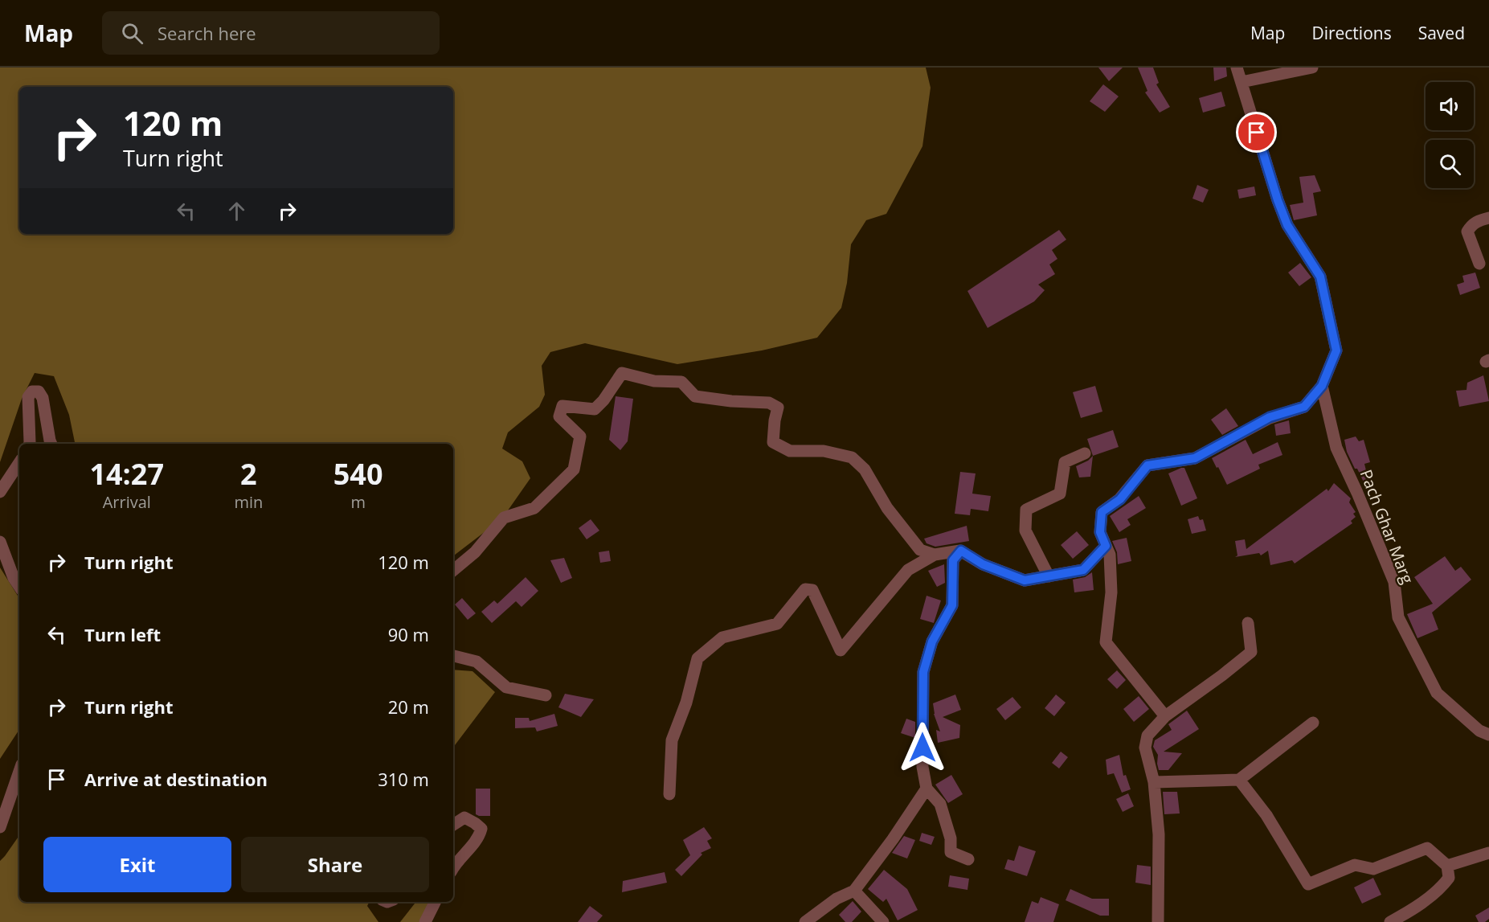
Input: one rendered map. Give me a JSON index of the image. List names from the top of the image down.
{
  "streets": {
    "street": ["Pach Ghar Marg"]
  },
  "page": {
    "header": "Map",
    "search": "Search here",
    "nav": ["Map", "Directions", "Saved"],
    "turn": ["120 m", "Turn right"],
    "eta": [
      "14:27",
      "Arrival",
      "2",
      "min",
      "540",
      "m"
    ],
    "list": [
      {
        "name": "Turn right",
        "value": "120 m"
      },
      {
        "name": "Turn left",
        "value": "90 m"
      },
      {
        "name": "Turn right",
        "value": "20 m"
      },
      {
        "name": "Arrive at destination",
        "value": "310 m"
      }
    ],
    "buttons": ["Exit", "Share"]
  }
}
